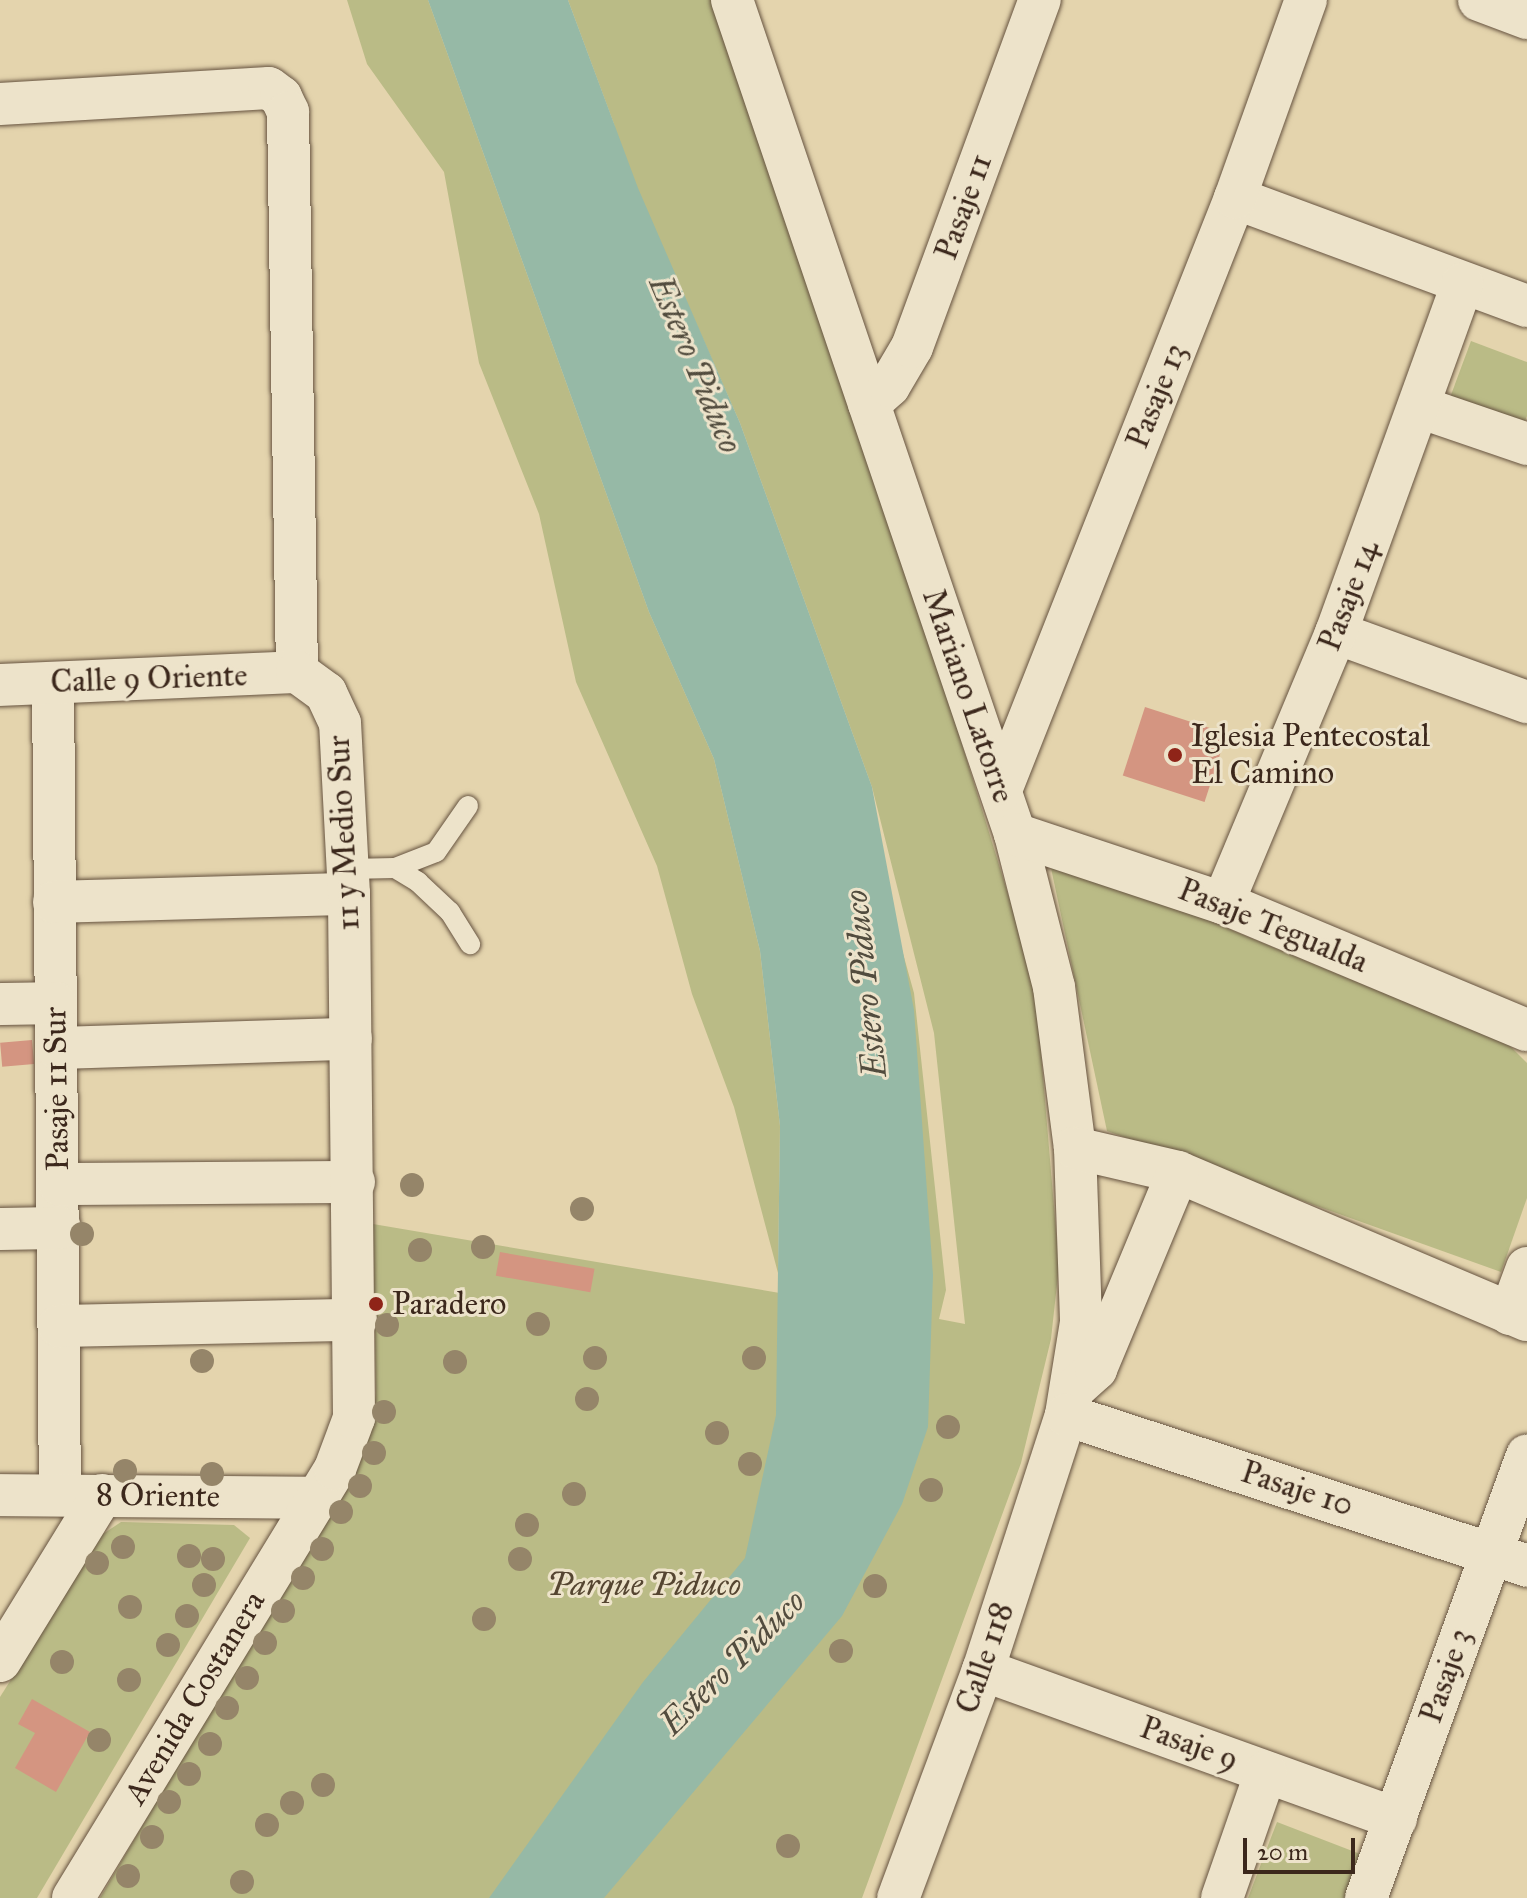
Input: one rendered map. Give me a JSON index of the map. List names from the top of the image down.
{
  "streets": {
    "street": [
      "Pasaje 11",
      "Pasaje 13",
      "Pasaje 14",
      "Calle 9 Oriente",
      "Mariano Latorre",
      "11 y Medio Sur",
      "Pasaje Tegualda",
      "Pasaje 11 Sur",
      "Pasaje 10",
      "8 Oriente",
      "Calle 118",
      "Pasaje 3",
      "Avenida Costanera",
      "Pasaje 9"
    ]
  },
  "crossings": [
    ["Pasaje 11", "Mariano Latorre"],
    ["Pasaje 13", "Mariano Latorre"],
    ["Pasaje 14", "Pasaje Tegualda"],
    ["Calle 9 Oriente", "11 y Medio Sur"],
    ["Calle 9 Oriente", "Pasaje 11 Sur"],
    ["Mariano Latorre", "Pasaje Tegualda"],
    ["Mariano Latorre", "Pasaje 10"],
    ["Mariano Latorre", "Calle 118"],
    ["11 y Medio Sur", "8 Oriente"],
    ["11 y Medio Sur", "Avenida Costanera"],
    ["Pasaje 11 Sur", "8 Oriente"],
    ["Pasaje 10", "Calle 118"],
    ["Pasaje 10", "Pasaje 3"],
    ["8 Oriente", "Avenida Costanera"],
    ["Calle 118", "Pasaje 9"],
    ["Pasaje 3", "Pasaje 9"]
  ],
  "water": ["Estero Piduco"],
  "parks": ["Parque Piduco"],
  "places": ["Iglesia Pentecostal El Camino", "Paradero"],
  "scale_bar": "20 m"
}
